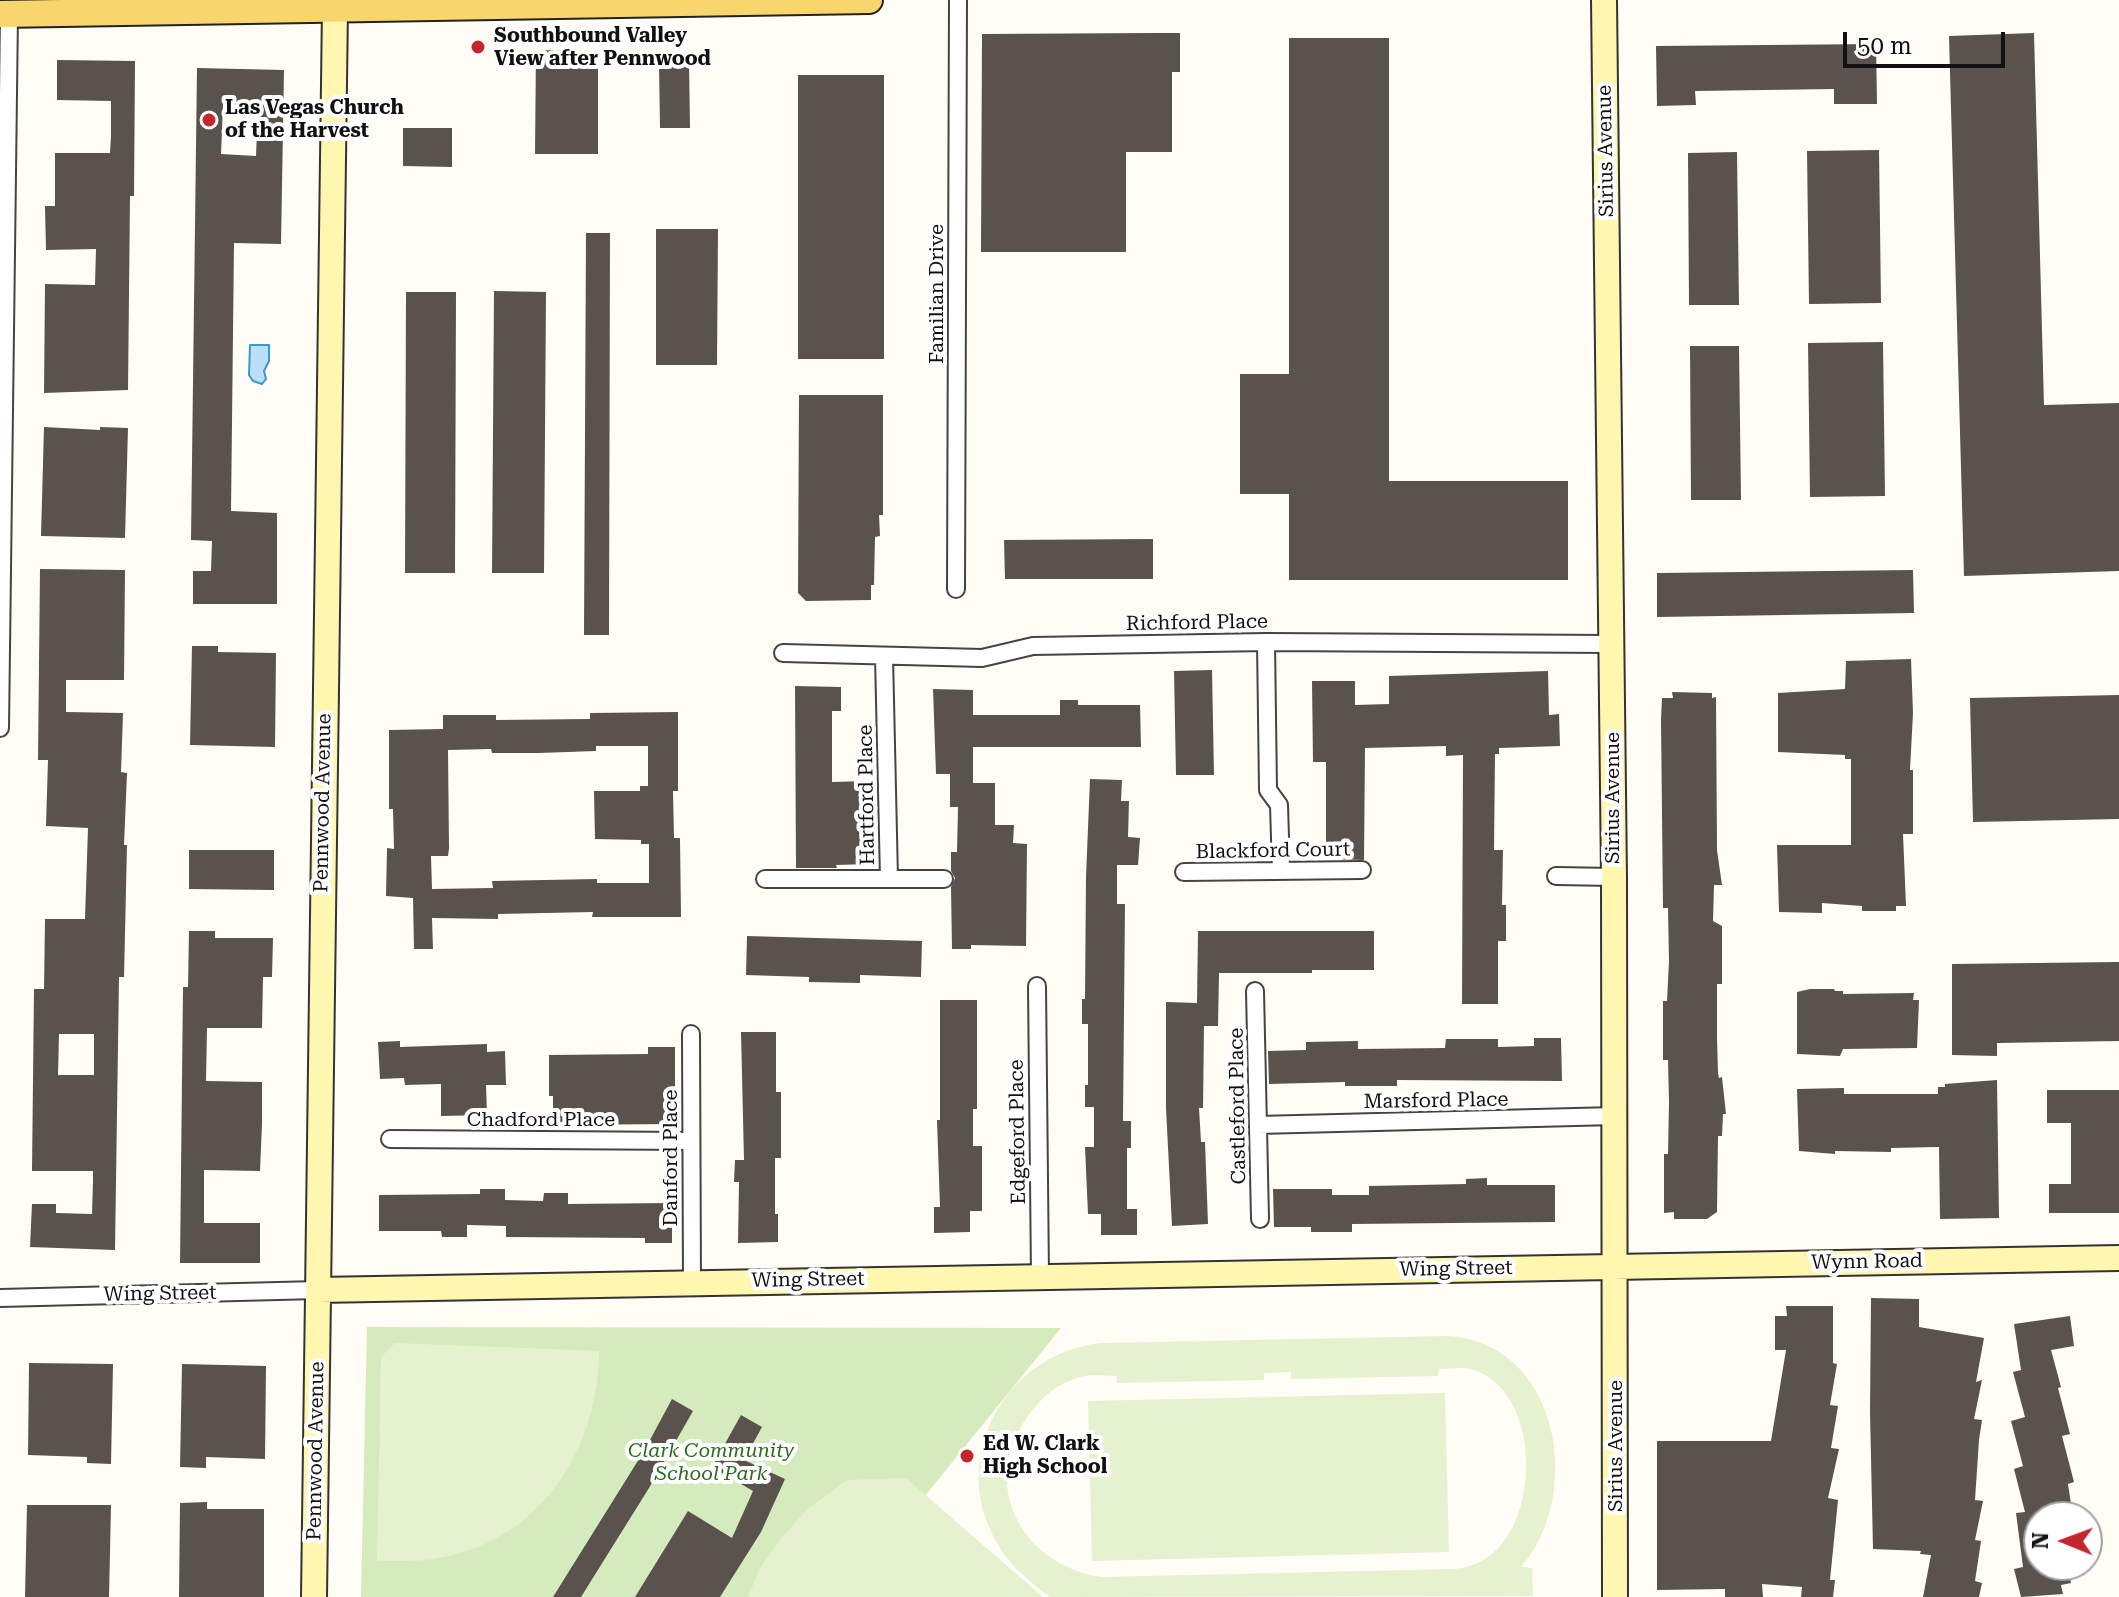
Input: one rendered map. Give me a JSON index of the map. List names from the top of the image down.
{
  "streets": {
    "street": [
      "Sirius Avenue",
      "Familian Drive",
      "Richford Place",
      "Hartford Place",
      "Pennwood Avenue",
      "Blackford Court",
      "Marsford Place",
      "Castleford Place",
      "Chadford Place",
      "Edgeford Place",
      "Danford Place",
      "Wynn Road",
      "Wing Street"
    ]
  },
  "crossings": [
    ["Sirius Avenue", "Richford Place"],
    ["Sirius Avenue", "Marsford Place"],
    ["Sirius Avenue", "Wynn Road"],
    ["Sirius Avenue", "Wing Street"],
    ["Richford Place", "Hartford Place"],
    ["Pennwood Avenue", "Wing Street"],
    ["Marsford Place", "Castleford Place"],
    ["Chadford Place", "Danford Place"],
    ["Edgeford Place", "Wing Street"],
    ["Danford Place", "Wing Street"],
    ["Wynn Road", "Wing Street"]
  ],
  "parks": ["Clark Community School Park"],
  "places": ["Southbound Valley View after Pennwood", "Las Vegas Church of the Harvest", "Ed W. Clark High School"],
  "scale_bar": "50 m",
  "north": "left"
}
